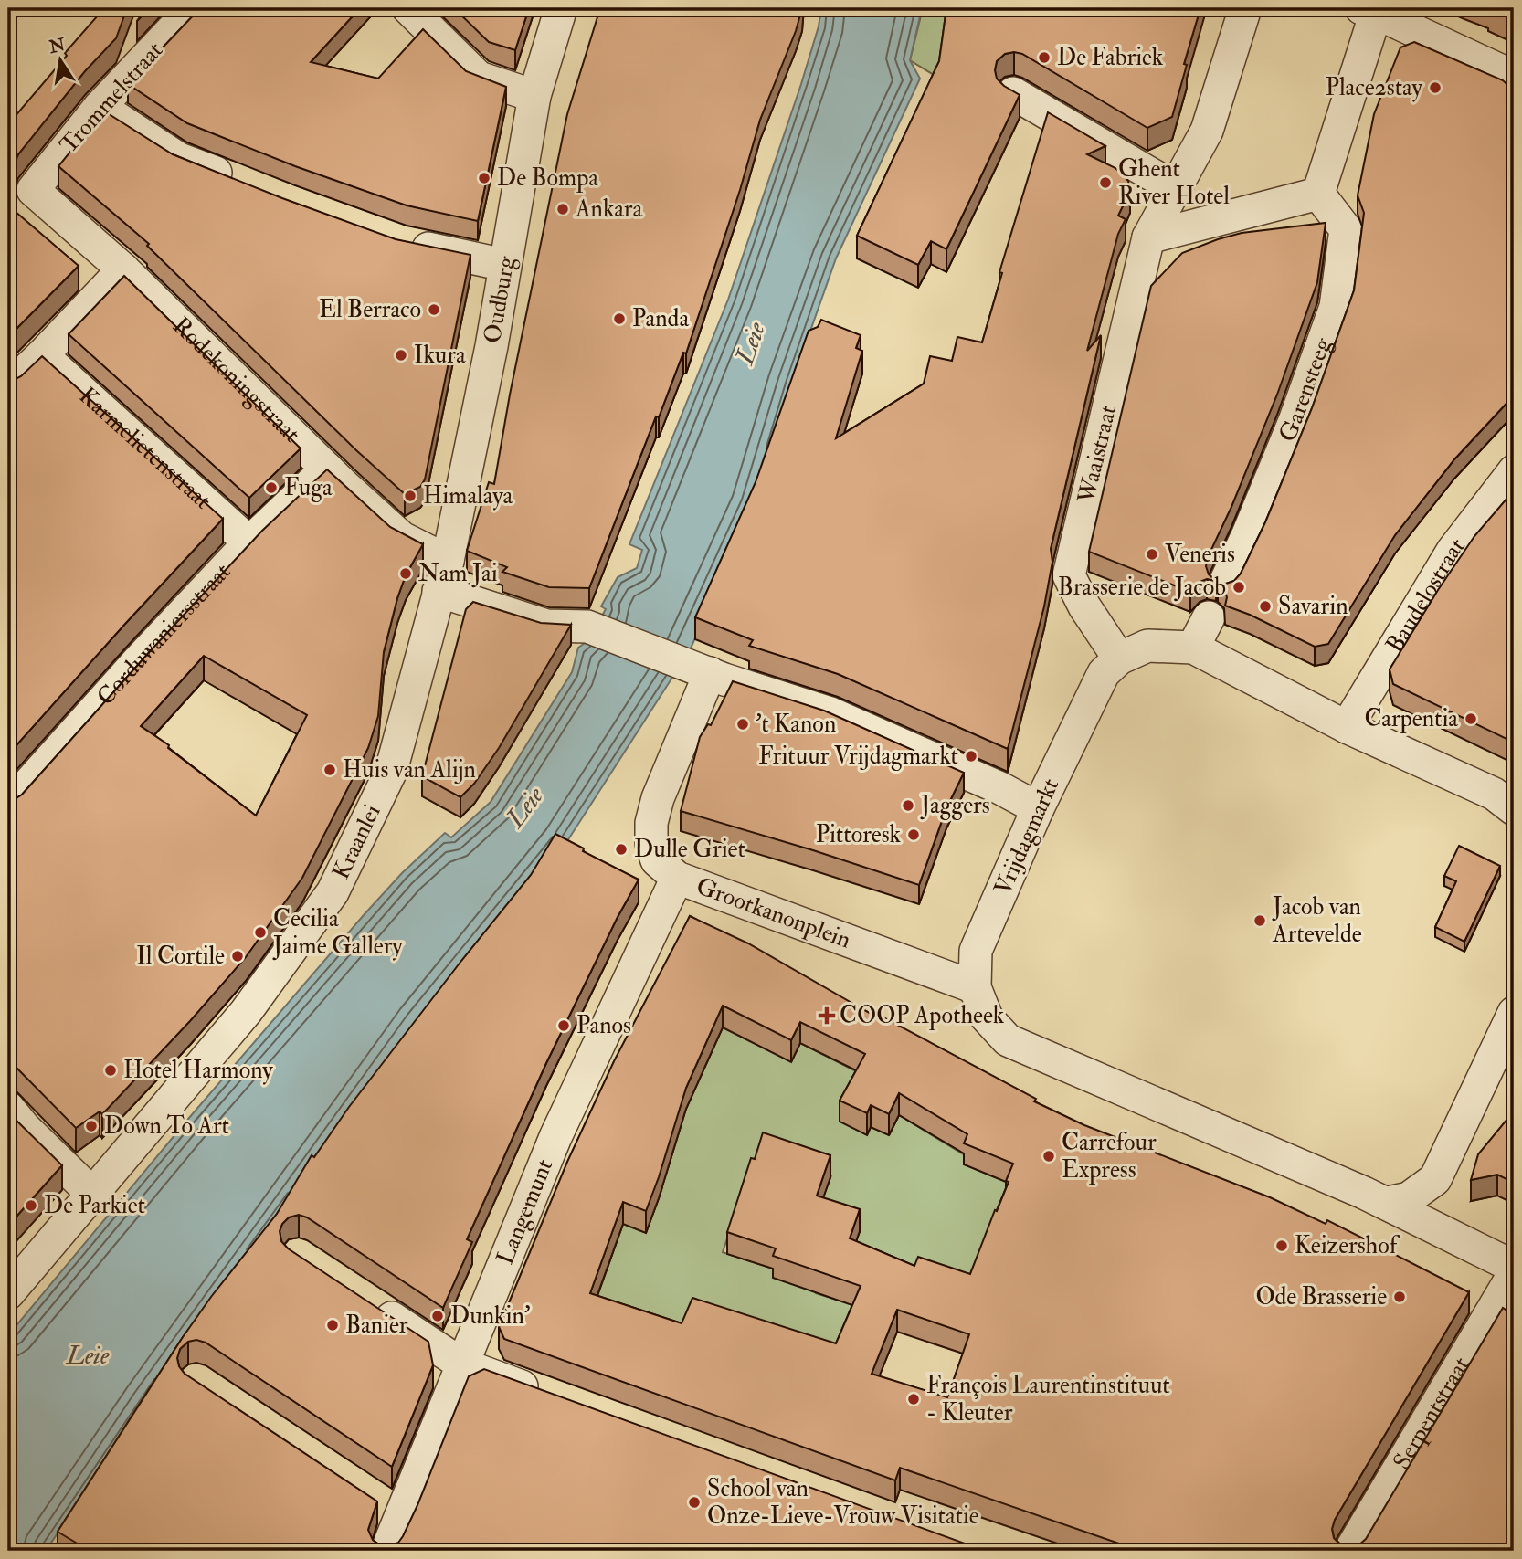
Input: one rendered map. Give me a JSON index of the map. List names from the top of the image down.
{
  "streets": {
    "street": [
      "Trommelstraat",
      "Oudburg",
      "Rodekoningstraat",
      "Garensteeg",
      "Karmelietenstraat",
      "Waaistraat",
      "Baudelostraat",
      "Corduwaniersstraat",
      "Vrijdagmarkt",
      "Kraanlei",
      "Grootkanonplein",
      "Langemunt",
      "Serpentstraat"
    ]
  },
  "crossings": [
    ["Trommelstraat", "Rodekoningstraat"],
    ["Oudburg", "Rodekoningstraat"],
    ["Oudburg", "Kraanlei"],
    ["Rodekoningstraat", "Corduwaniersstraat"],
    ["Karmelietenstraat", "Corduwaniersstraat"],
    ["Waaistraat", "Vrijdagmarkt"],
    ["Baudelostraat", "Vrijdagmarkt"],
    ["Vrijdagmarkt", "Grootkanonplein"],
    ["Grootkanonplein", "Langemunt"]
  ],
  "water": ["Leie"],
  "places": {
    "other": [
      "De Fabriek",
      "Place2stay",
      "De Bompa",
      "Ghent River Hotel",
      "Ankara",
      "El Berraco",
      "Panda",
      "Ikura",
      "Fuga",
      "Himalaya",
      "Veneris",
      "Nam Jai",
      "Brasserie de Jacob",
      "Savarin",
      "Carpentia",
      "'t Kanon",
      "Frituur Vrijdagmarkt",
      "Huis van Alijn",
      "Jaggers",
      "Pittoresk",
      "Dulle Griet",
      "Jacob van Artevelde",
      "Cecilia Jaime Gallery",
      "Il Cortile",
      "Panos",
      "Hotel Harmony",
      "Down To Art",
      "Carrefour Express",
      "De Parkiet",
      "Keizershof",
      "Ode Brasserie",
      "Dunkin'",
      "Banier",
      "François Laurentinstituut - Kleuter",
      "School van Onze-Lieve-Vrouw Visitatie"
    ],
    "health": ["COOP Apotheek"]
  },
  "north": "top"
}
